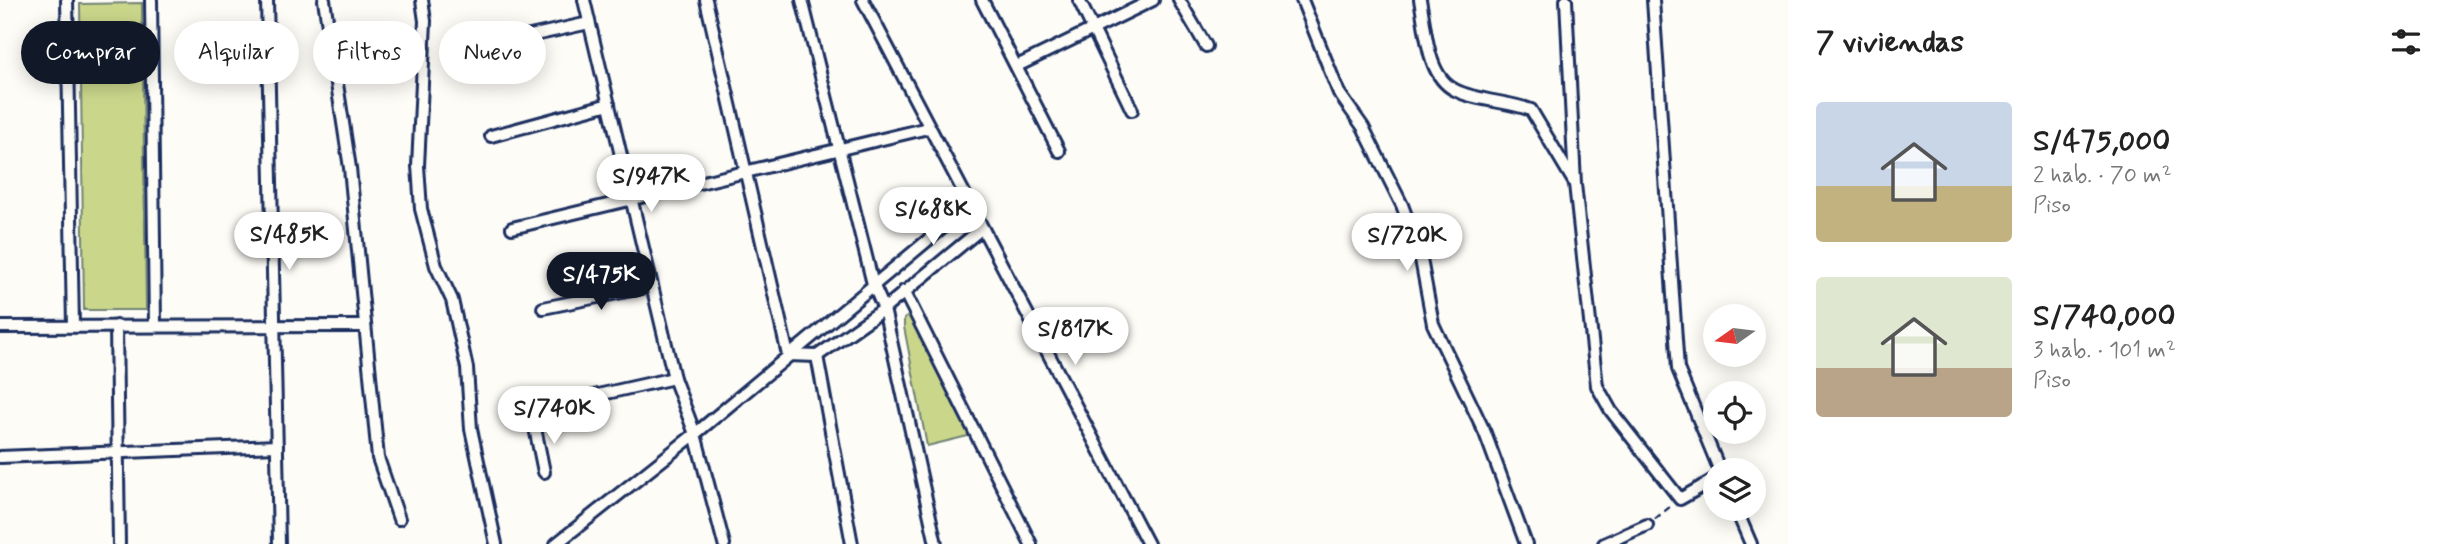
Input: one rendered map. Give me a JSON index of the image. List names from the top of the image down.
{
  "north": "left",
  "page": {
    "heading": "7 viviendas",
    "chip": [
      "Comprar",
      "Alquilar",
      "Filtros",
      "Nuevo"
    ],
    "list": [
      {
        "name": "S/475,000",
        "note": "2 hab. · 70 m² · Piso"
      },
      {
        "name": "S/740,000",
        "note": "3 hab. · 101 m² · Piso"
      }
    ],
    "price": [
      "S/947K",
      "S/688K",
      "S/485K",
      "S/720K",
      "S/475K",
      "S/817K",
      "S/740K"
    ]
  }
}
